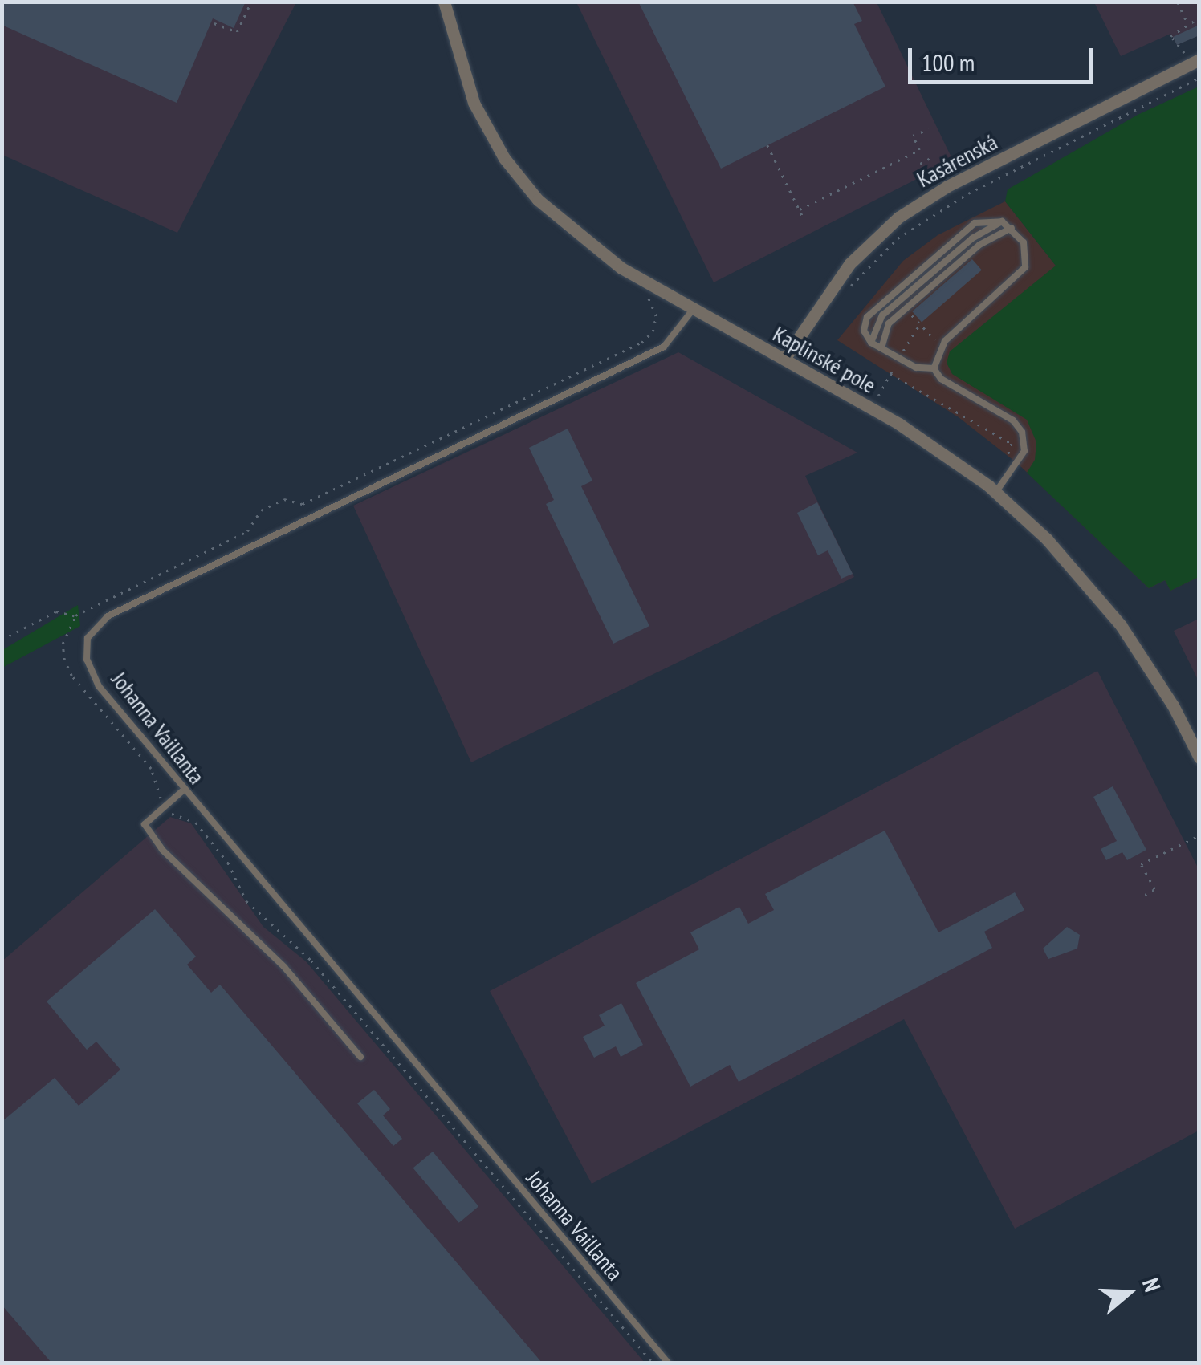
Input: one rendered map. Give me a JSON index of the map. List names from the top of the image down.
{
  "streets": {
    "street": ["Kasárenská", "Kaplinské pole"],
    "lane": ["Johanna Vaillanta"]
  },
  "crossings": [
    ["Kasárenská", "Kaplinské pole"],
    ["Kaplinské pole", "Johanna Vaillanta"]
  ],
  "scale_bar": "100 m",
  "north": "right"
}
